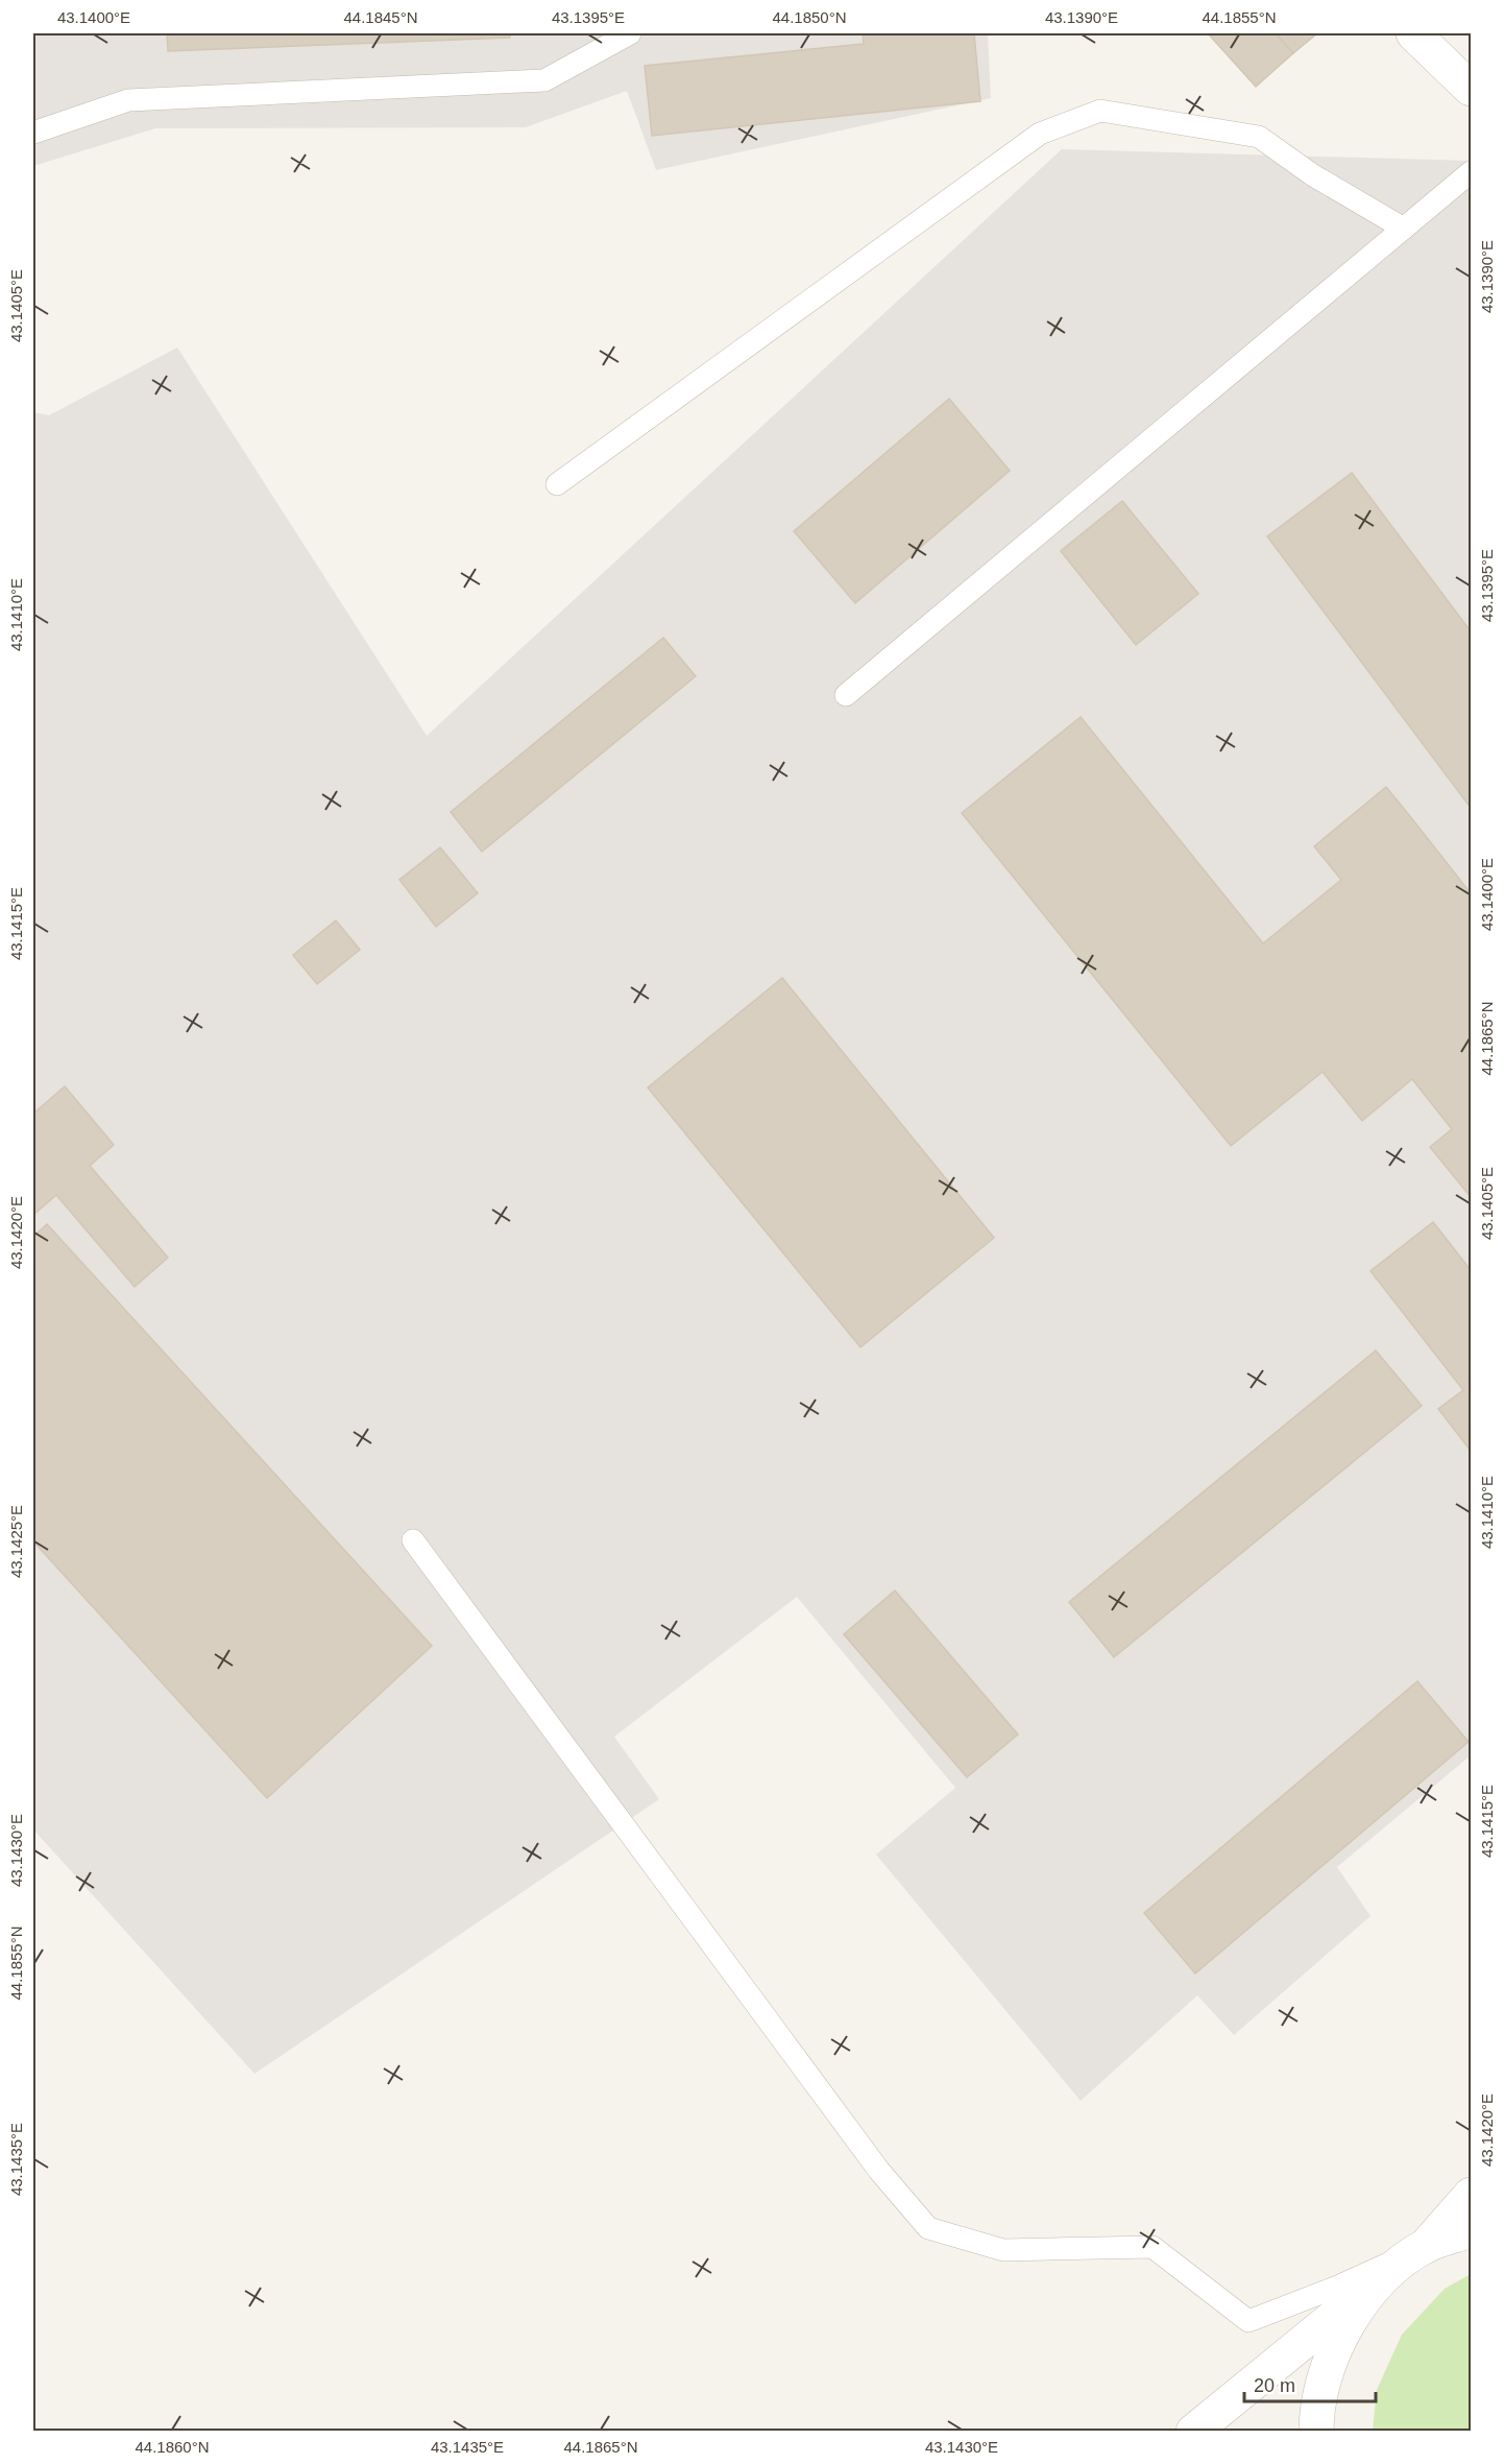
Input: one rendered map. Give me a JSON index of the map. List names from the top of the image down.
{
  "scale_bar": "20 m",
  "coordinates": [
    "43.1400°E",
    "44.1845°N",
    "43.1395°E",
    "44.1850°N",
    "43.1390°E",
    "44.1855°N",
    "43.1405°E",
    "43.1410°E",
    "43.1415°E",
    "44.1865°N",
    "43.1420°E",
    "43.1425°E",
    "43.1430°E",
    "43.1435°E",
    "44.1860°N"
  ]
}
